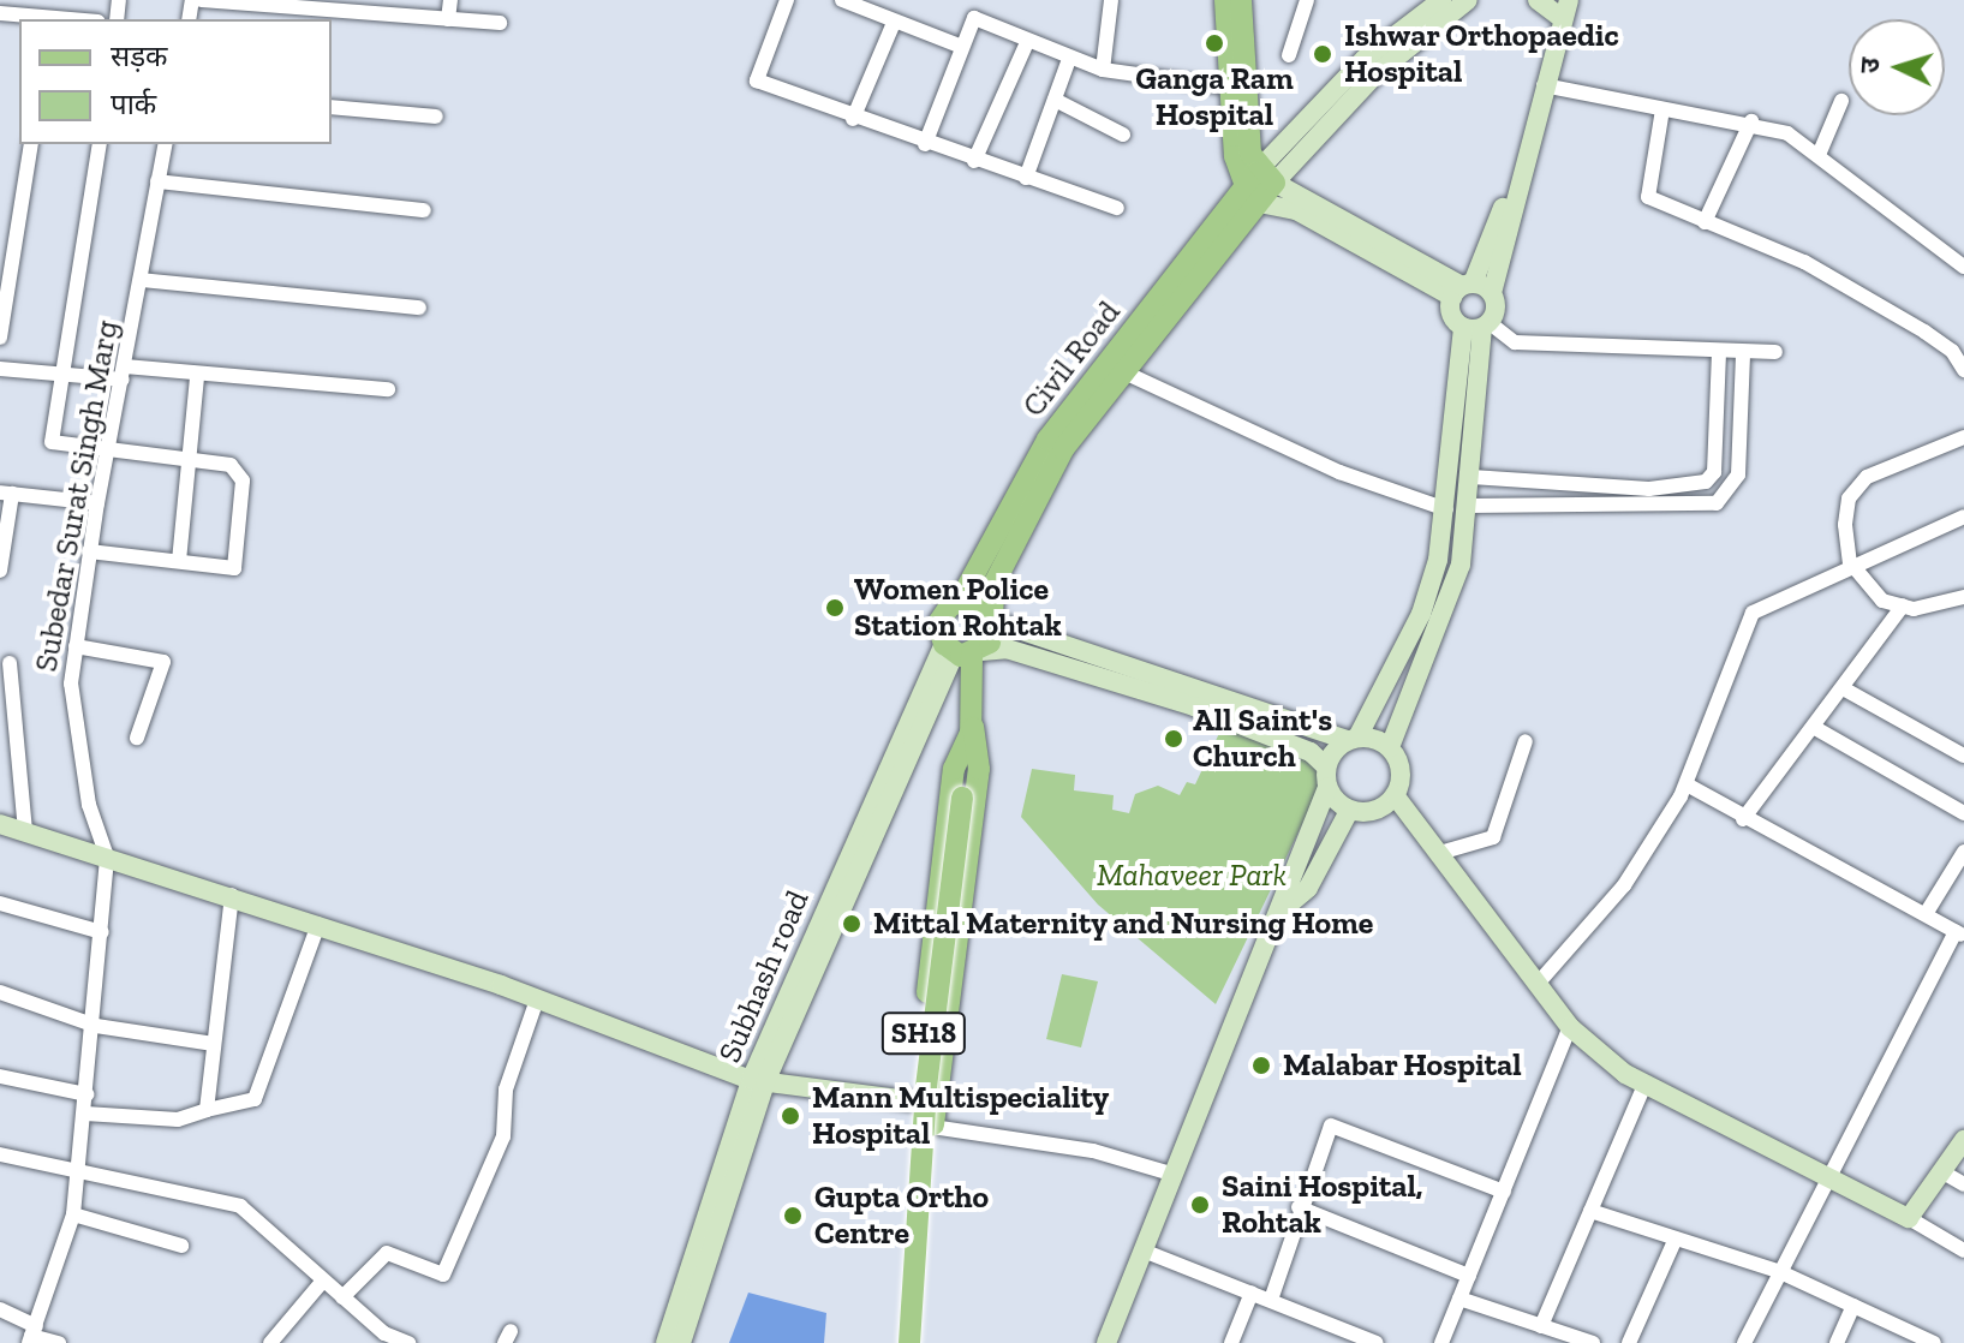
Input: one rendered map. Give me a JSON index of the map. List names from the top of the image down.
{
  "streets": {
    "main road": ["Civil Road", "SH18"],
    "street": ["Subedar Surat Singh Marg", "Subhash road"]
  },
  "crossings": [
    ["Civil Road", "SH18"],
    ["Subhash road", "SH18"]
  ],
  "parks": ["Mahaveer Park"],
  "places": [
    "Ganga Ram Hospital",
    "Ishwar Orthopaedic Hospital",
    "Women Police Station Rohtak",
    "All Saint's Church",
    "Mittal Maternity and Nursing Home",
    "Malabar Hospital",
    "Mann Multispeciality Hospital",
    "Saini Hospital, Rohtak",
    "Gupta Ortho Centre"
  ],
  "legend": ["सड़क", "पार्क"],
  "north": "left"
}
